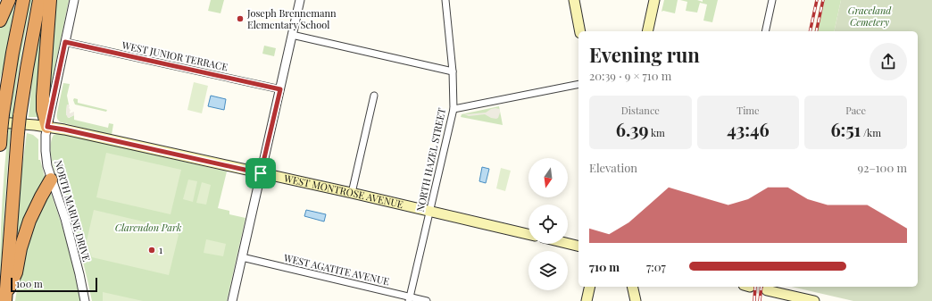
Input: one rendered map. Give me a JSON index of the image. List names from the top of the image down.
{
  "streets": {
    "main road": ["WEST MONTROSE AVENUE"],
    "street": [
      "WEST JUNIOR TERRACE",
      "NORTH HAZEL STREET",
      "NORTH MARINE DRIVE",
      "WEST AGATITE AVENUE"
    ]
  },
  "crossings": [
    ["WEST JUNIOR TERRACE", "NORTH MARINE DRIVE"],
    ["NORTH HAZEL STREET", "WEST MONTROSE AVENUE"],
    ["NORTH HAZEL STREET", "WEST AGATITE AVENUE"],
    ["WEST MONTROSE AVENUE", "NORTH MARINE DRIVE"]
  ],
  "parks": ["Graceland Cemetery", "Clarendon Park"],
  "places": ["Joseph Brennemann Elementary School", "1"],
  "scale_bar": "100 m",
  "north": "bottom",
  "page": {
    "heading": ["Evening run", "20:39 · 9 × 710 m"],
    "stats": [
      ["Distance", "6.39 km"],
      ["Time", "43:46"],
      ["Pace", "6:51 /km"]
    ],
    "chart": ["Elevation", "92–100 m"],
    "list": [
      {
        "name": "710 m",
        "note": "7:07"
      }
    ],
    "scale": "100 m"
  }
}
